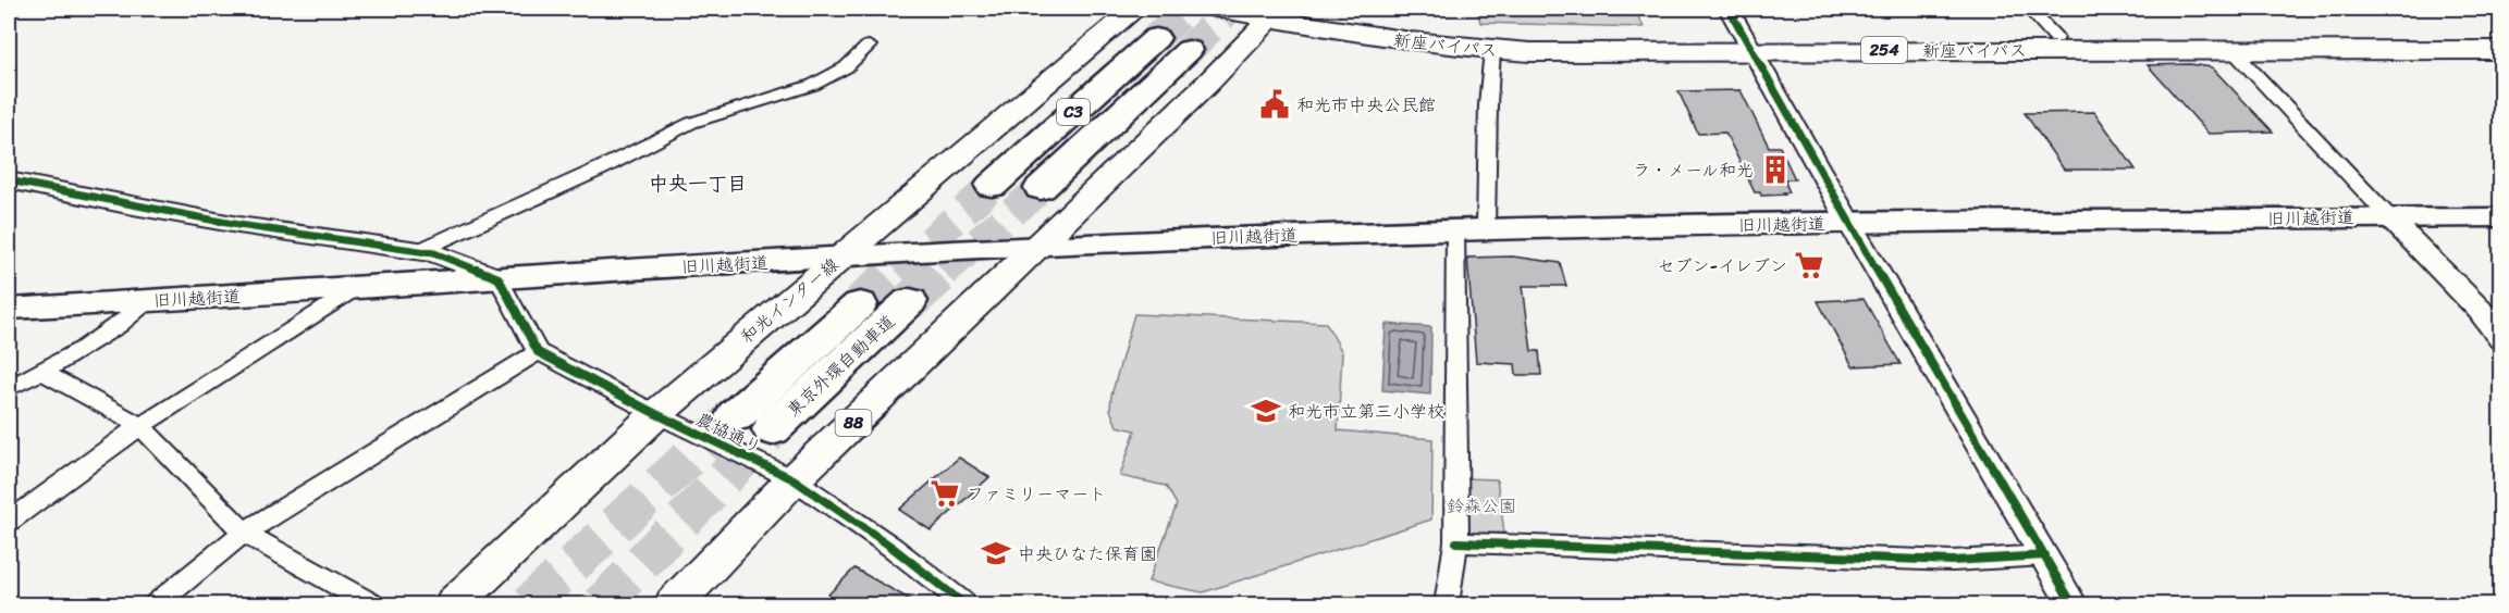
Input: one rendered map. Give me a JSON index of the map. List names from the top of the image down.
{
  "streets": {
    "highway": [
      "新座バイパス",
      "254",
      "C3",
      "東京外環自動車道"
    ],
    "main road": ["旧川越街道", "和光インター線", "88"],
    "street": ["農協通り"]
  },
  "crossings": [
    ["新座バイパス", "88"],
    ["旧川越街道", "和光インター線"],
    ["旧川越街道", "88"],
    ["和光インター線", "農協通り"],
    ["88", "農協通り"]
  ],
  "districts": ["中央一丁目"],
  "parks": ["鈴森公園"],
  "places": {
    "public building": ["和光市中央公民館"],
    "building": ["ラ・メール和光"],
    "supermarket": ["セブン-イレブン", "ファミリーマート"],
    "school or university": ["和光市立第三小学校", "中央ひなた保育園"]
  }
}
